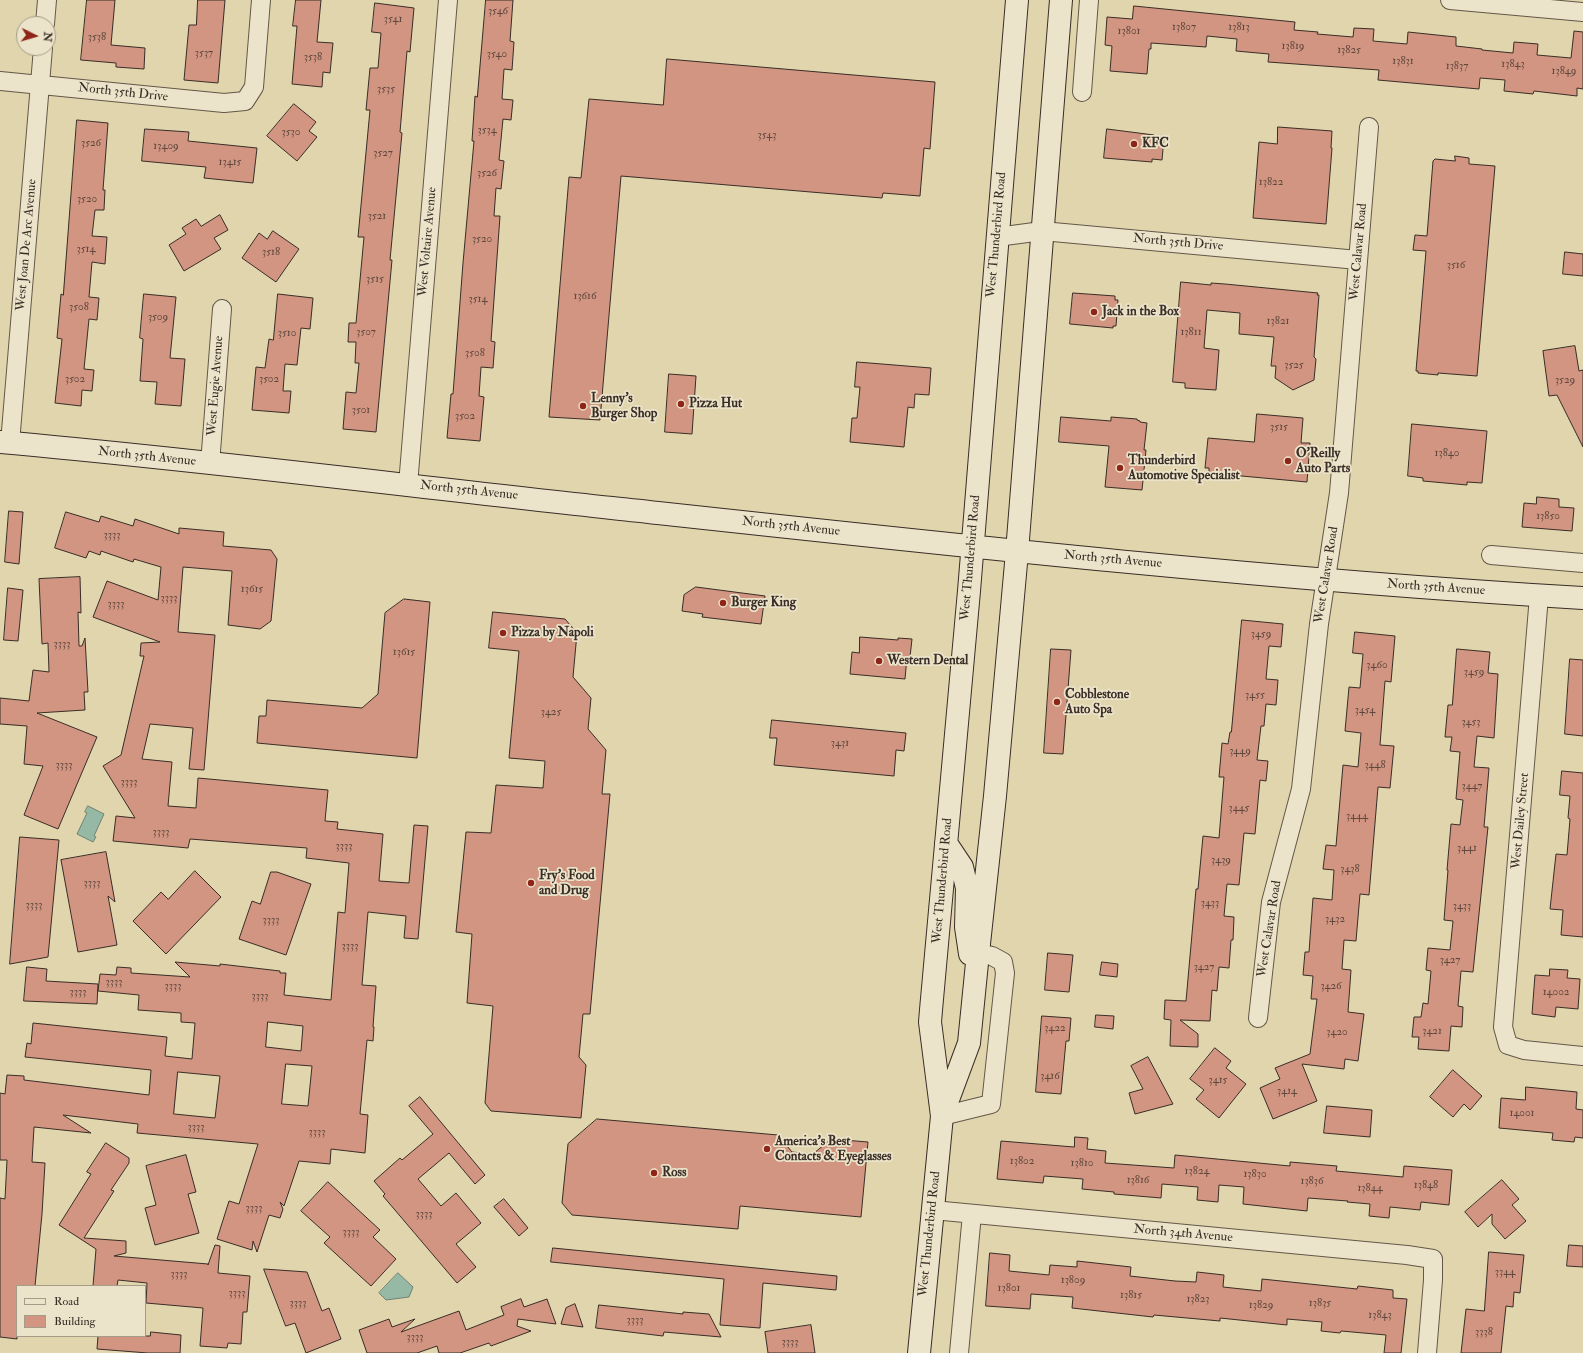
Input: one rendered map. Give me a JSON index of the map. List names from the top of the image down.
{
  "streets": {
    "main road": ["West Thunderbird Road", "North 35th Avenue"],
    "street": [
      "North 35th Drive",
      "West Voltaire Avenue",
      "West Joan De Arc Avenue",
      "West Calavar Road",
      "West Eugie Avenue",
      "West Dailey Street",
      "North 34th Avenue"
    ]
  },
  "crossings": [
    ["North 35th Drive", "West Thunderbird Road"],
    ["North 35th Drive", "West Joan De Arc Avenue"],
    ["North 35th Drive", "West Calavar Road"],
    ["West Thunderbird Road", "North 35th Avenue"],
    ["West Thunderbird Road", "North 34th Avenue"],
    ["West Voltaire Avenue", "North 35th Avenue"],
    ["West Joan De Arc Avenue", "North 35th Avenue"],
    ["West Calavar Road", "North 35th Avenue"],
    ["West Eugie Avenue", "North 35th Avenue"],
    ["North 35th Avenue", "West Dailey Street"]
  ],
  "places": [
    "KFC",
    "Jack in the Box",
    "Pizza Hut",
    "Lenny's Burger Shop",
    "O'Reilly Auto Parts",
    "Thunderbird Automotive Specialist",
    "Burger King",
    "Pizza by Napoli",
    "Western Dental",
    "Cobblestone Auto Spa",
    "Fry's Food and Drug",
    "America's Best Contacts & Eyeglasses",
    "Ross"
  ],
  "house_numbers": [
    "3546",
    "3541",
    "13807",
    "13813",
    "13801",
    "3538",
    "13819",
    "13825",
    "3537",
    "3540",
    "3538",
    "13831",
    "13843",
    "13837",
    "13849",
    "3535",
    "3534",
    "3530",
    "3543",
    "3526",
    "13409",
    "3527",
    "13415",
    "3526",
    "13822",
    "3520",
    "3521",
    "3520",
    "3514",
    "3518",
    "3516",
    "3515",
    "13616",
    "3514",
    "3508",
    "3509",
    "13821",
    "3507",
    "13811",
    "3510",
    "3508",
    "3525",
    "3502",
    "3502",
    "3529",
    "3501",
    "3502",
    "3515",
    "13840",
    "13850",
    "3333",
    "13615",
    "3333",
    "3333",
    "3459",
    "3333",
    "13615",
    "3460",
    "3459",
    "3455",
    "3454",
    "3425",
    "3453",
    "3431",
    "3449",
    "3333",
    "3448",
    "3333",
    "3447",
    "3445",
    "3444",
    "3333",
    "3333",
    "3441",
    "3439",
    "3438",
    "3333",
    "3433",
    "3333",
    "3433",
    "3432",
    "3333",
    "3333",
    "3427",
    "3427",
    "3333",
    "3333",
    "3426",
    "3333",
    "14002",
    "3333",
    "3422",
    "3421",
    "3420",
    "3416",
    "3415",
    "3414",
    "14001",
    "3333",
    "3333",
    "13802",
    "13810",
    "13824",
    "13830",
    "13816",
    "13836",
    "13848",
    "13844",
    "3333",
    "3333",
    "3333",
    "3344",
    "3333",
    "13809",
    "13801",
    "3333",
    "13815",
    "13823",
    "3333",
    "13835",
    "13829",
    "13843",
    "3333",
    "3338",
    "3333",
    "3333"
  ],
  "legend": ["Road", "Building"],
  "north": "right"
}
